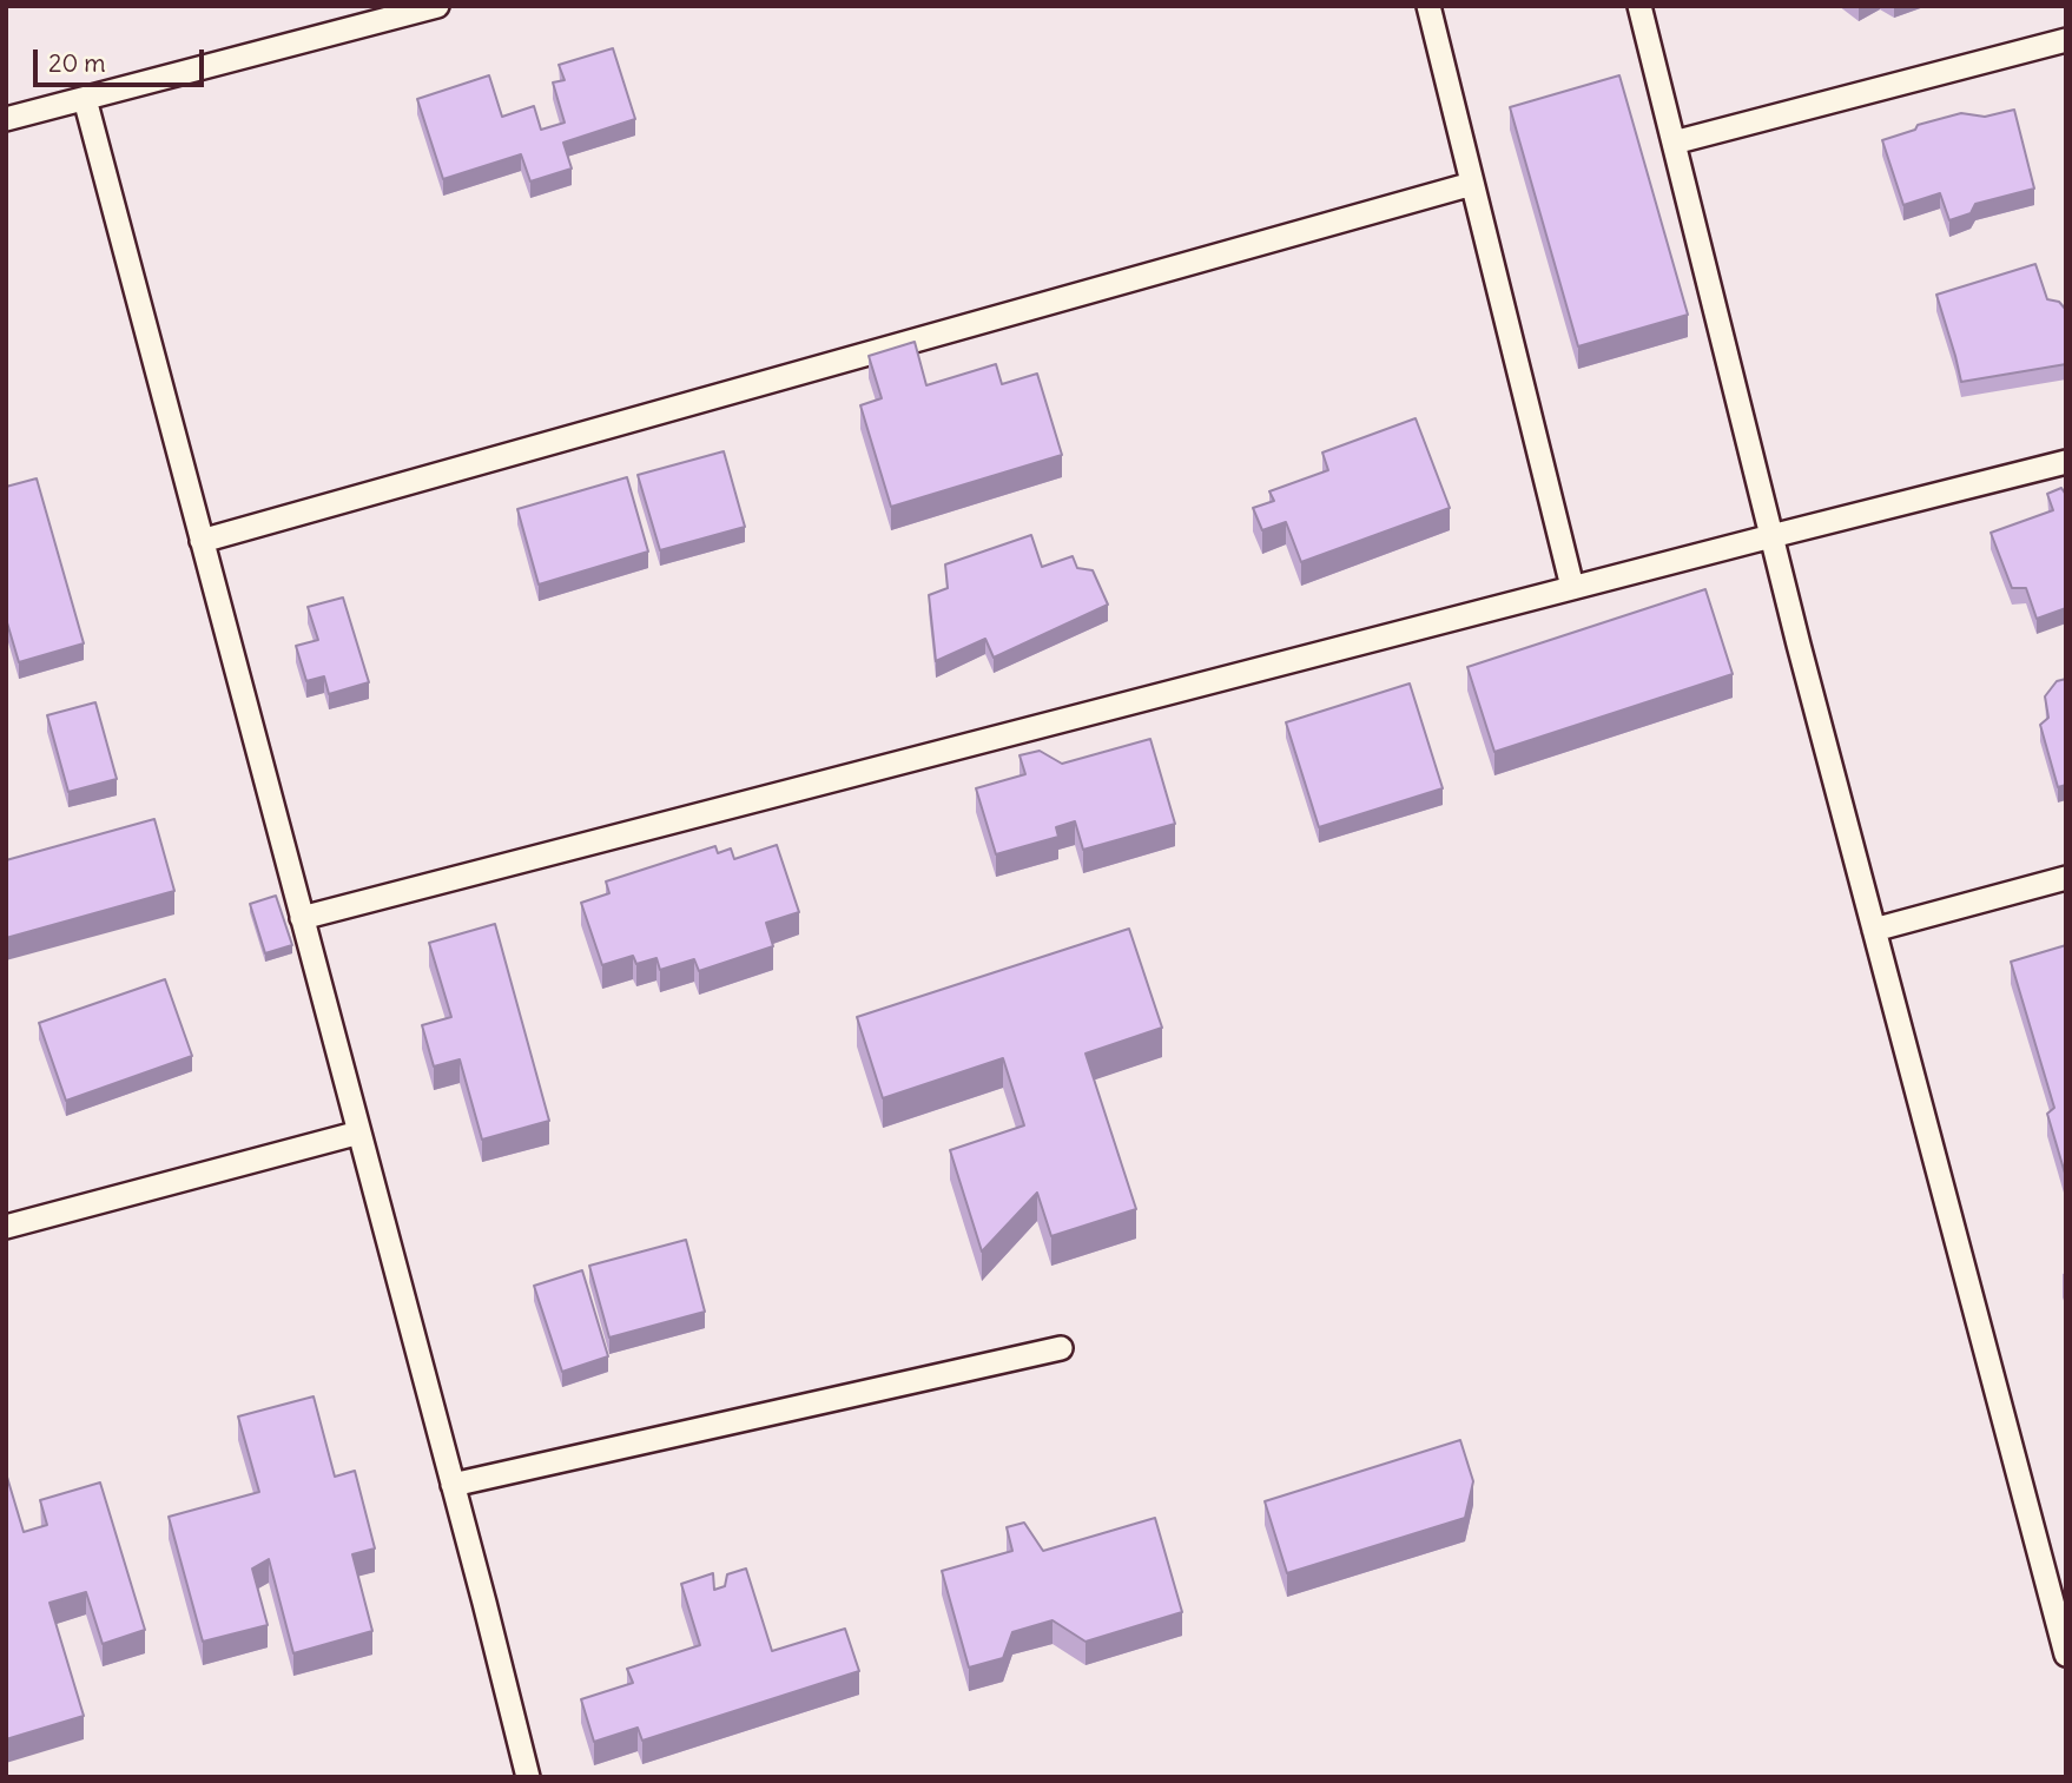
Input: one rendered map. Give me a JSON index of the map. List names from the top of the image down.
{
  "scale_bar": "20 m"
}
